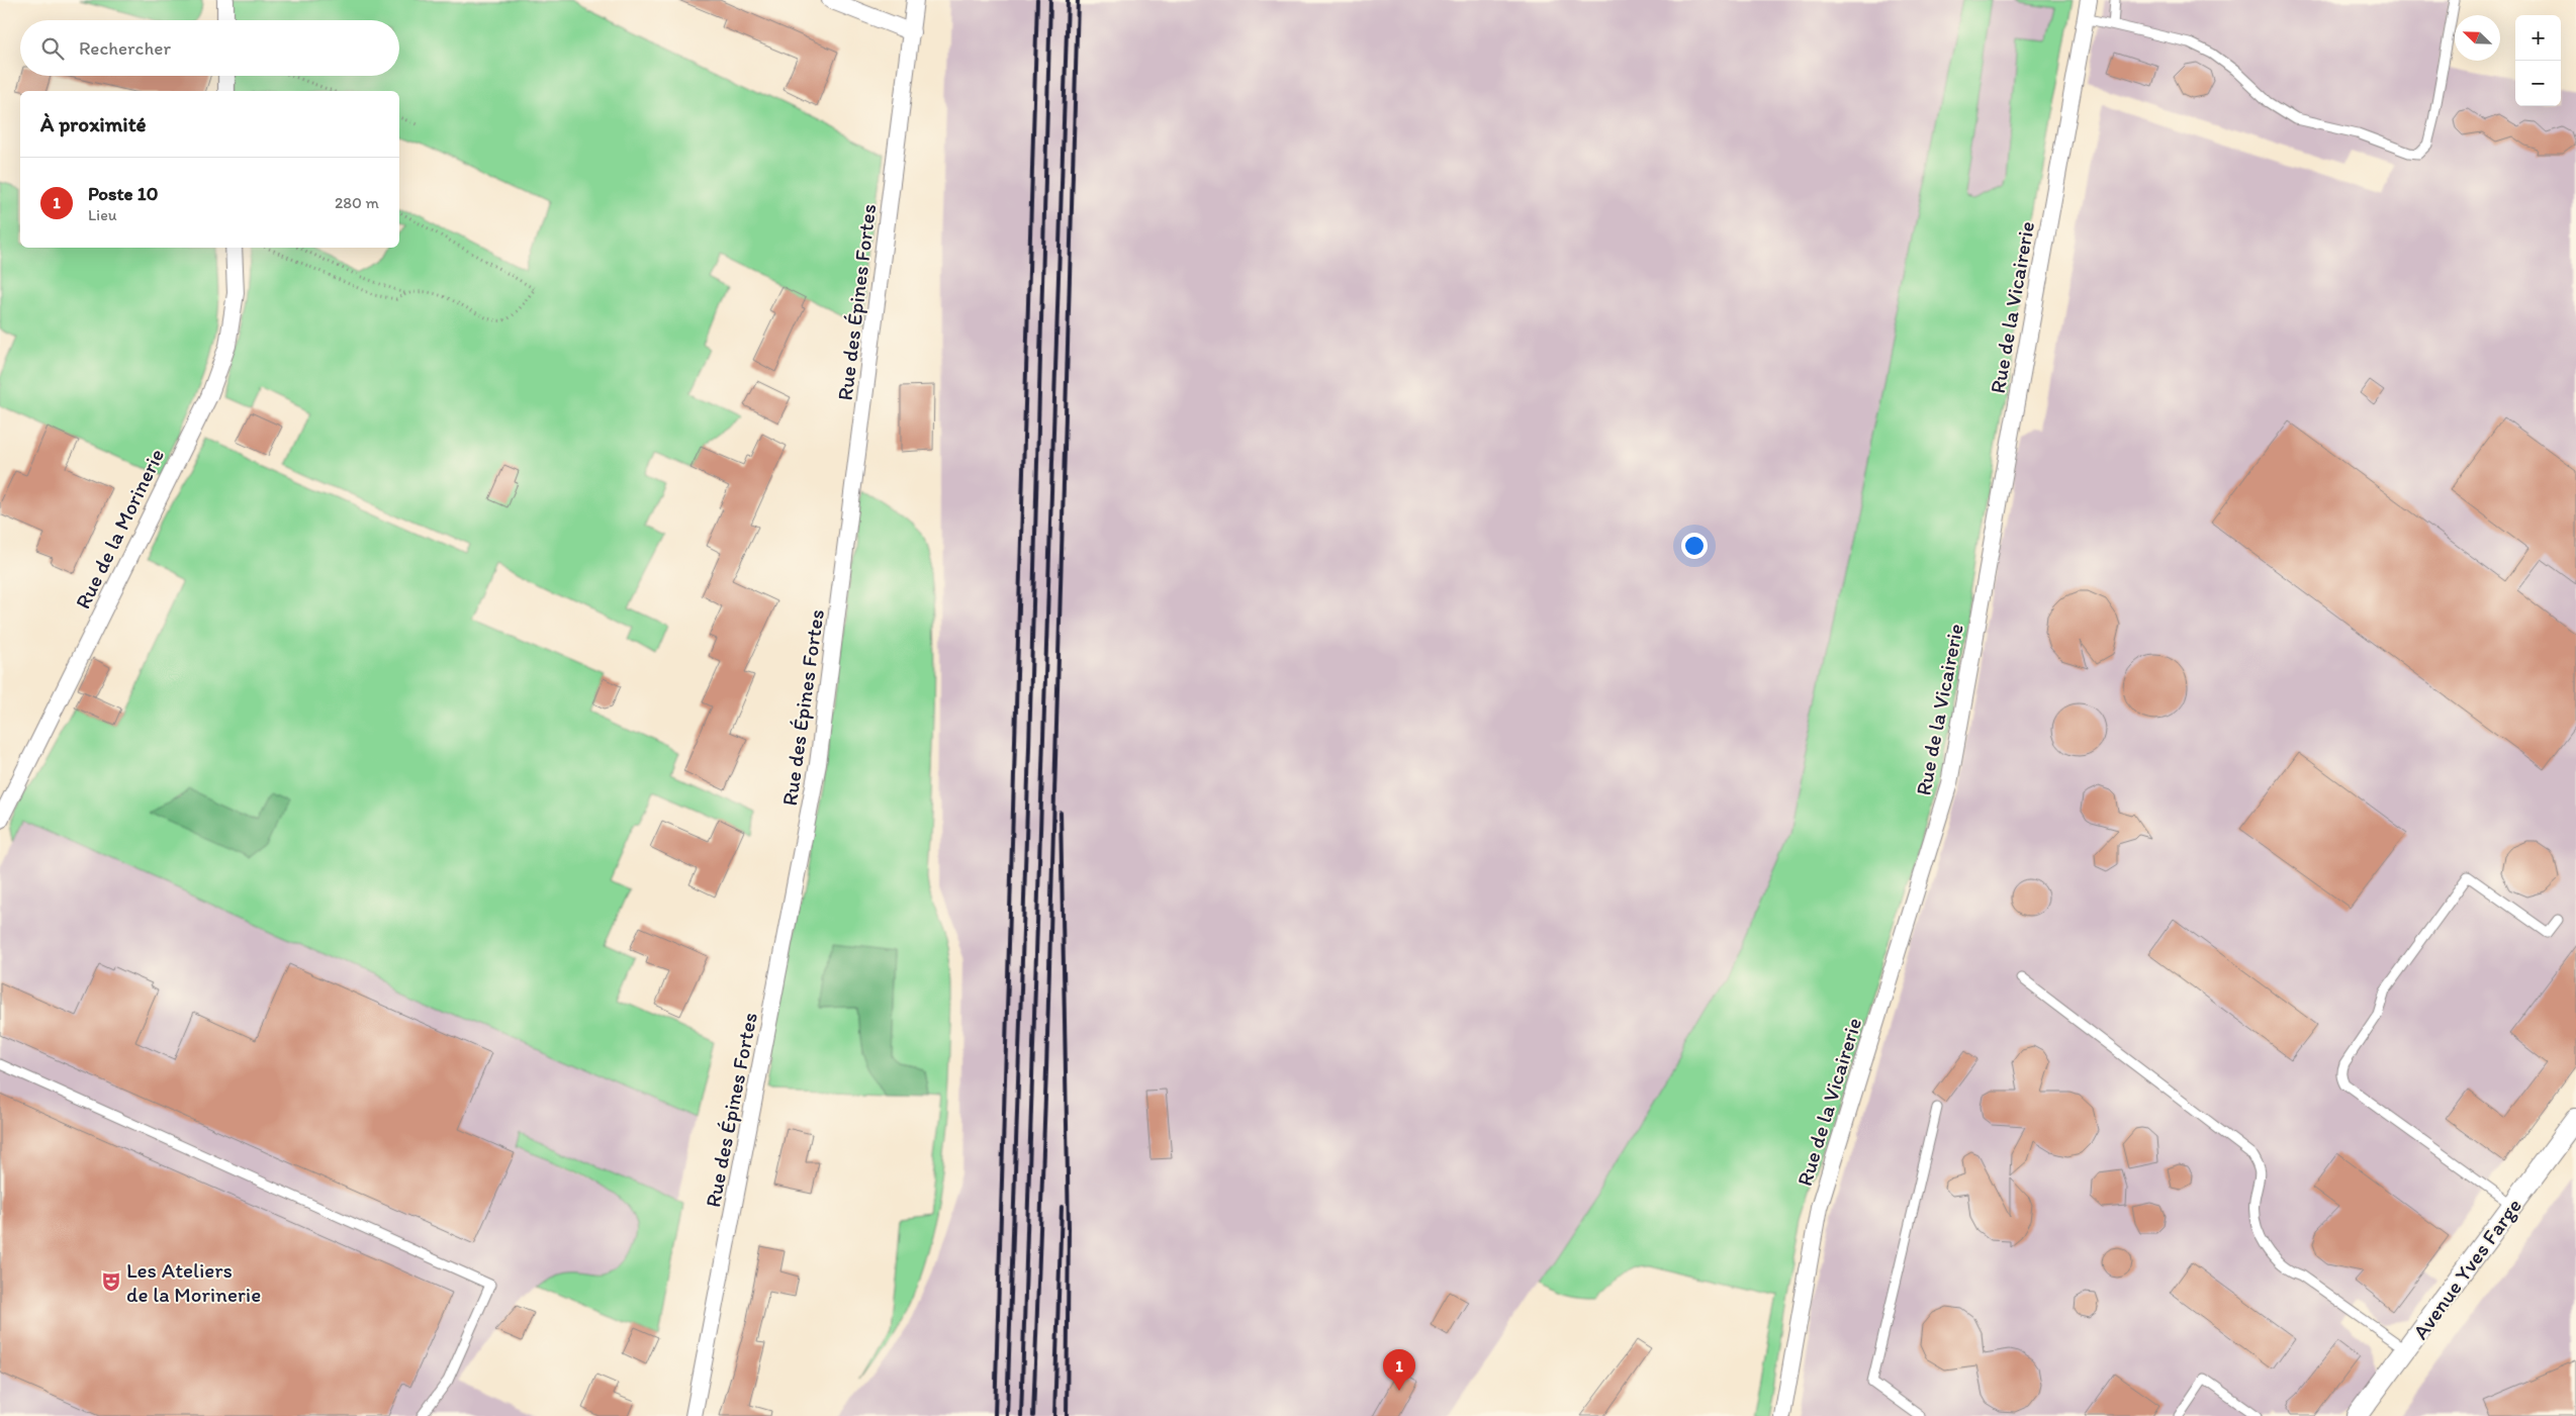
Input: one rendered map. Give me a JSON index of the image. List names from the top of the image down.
{
  "streets": {
    "street": [
      "Rue des Épines Fortes",
      "Rue de la Vicairerie",
      "Rue de la Morinerie",
      "Avenue Yves Farge"
    ]
  },
  "places": {
    "theatre": ["Les Ateliers de la Morinerie"]
  },
  "north": "top left",
  "page": {
    "map_buttons": ["+", "−"],
    "search": "Rechercher",
    "heading": "À proximité",
    "list": [
      {
        "mark": "1",
        "name": "Poste 10",
        "note": "Lieu",
        "value": "280 m"
      }
    ],
    "pins": "1"
  }
}
